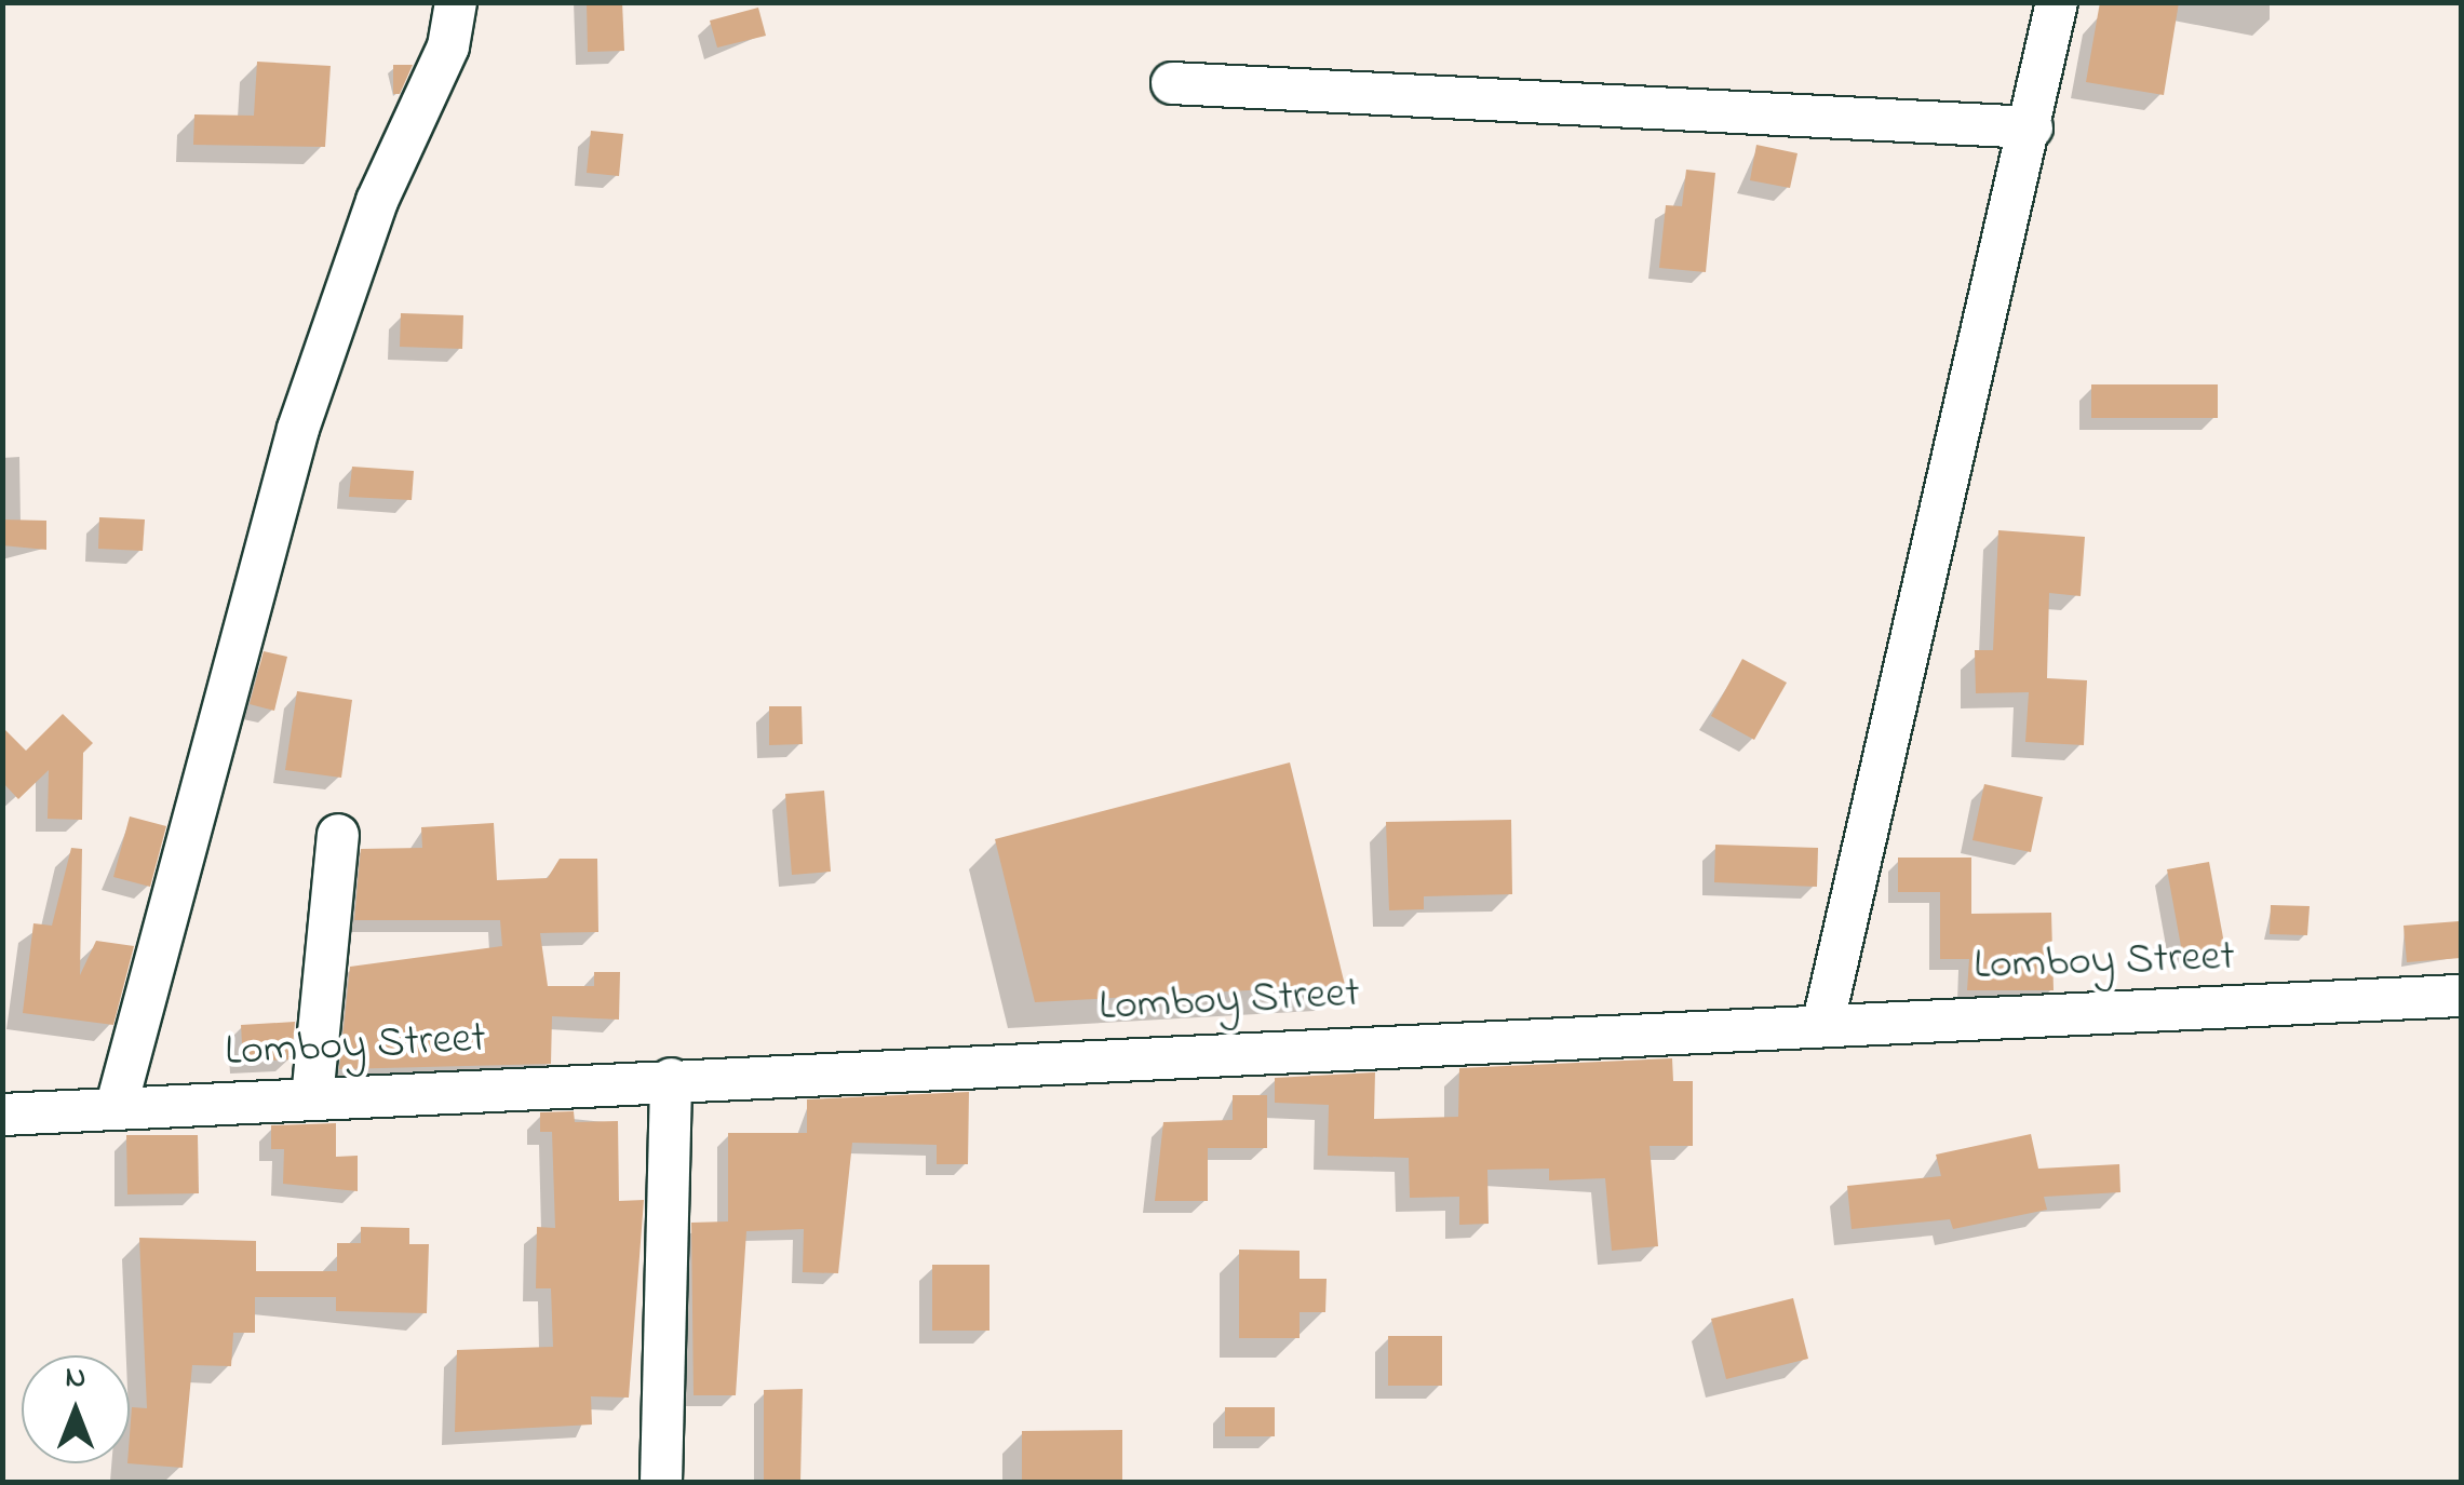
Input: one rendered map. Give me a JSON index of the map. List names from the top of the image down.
{
  "streets": {
    "street": ["Lomboy Street"]
  },
  "north": "top"
}
